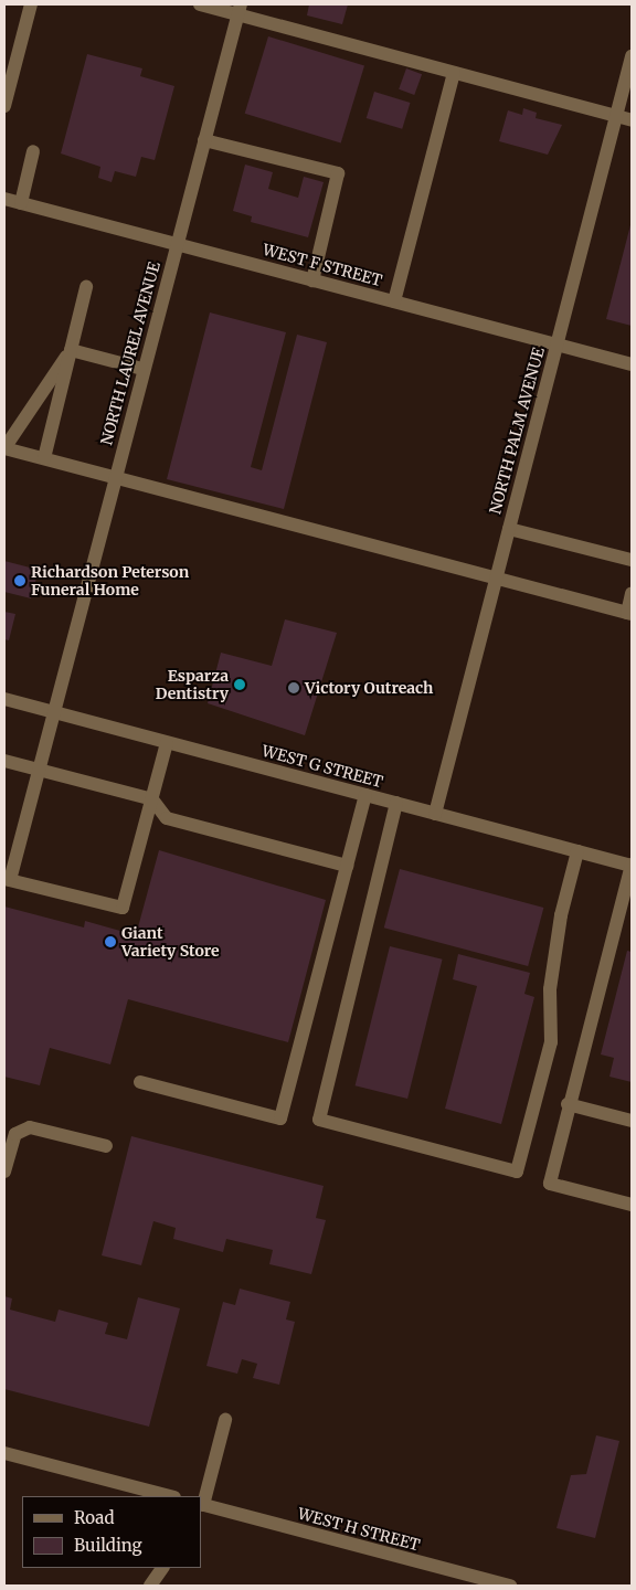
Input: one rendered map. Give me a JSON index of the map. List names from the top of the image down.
{
  "streets": {
    "street": [
      "WEST F STREET",
      "NORTH LAUREL AVENUE",
      "NORTH PALM AVENUE",
      "WEST G STREET",
      "WEST H STREET"
    ]
  },
  "crossings": [
    ["WEST F STREET", "NORTH LAUREL AVENUE"],
    ["WEST F STREET", "NORTH PALM AVENUE"],
    ["NORTH LAUREL AVENUE", "WEST G STREET"],
    ["NORTH PALM AVENUE", "WEST G STREET"]
  ],
  "places": [
    "Richardson Peterson Funeral Home",
    "Esparza Dentistry",
    "Victory Outreach",
    "Giant Variety Store"
  ],
  "legend": ["Road", "Building"]
}
